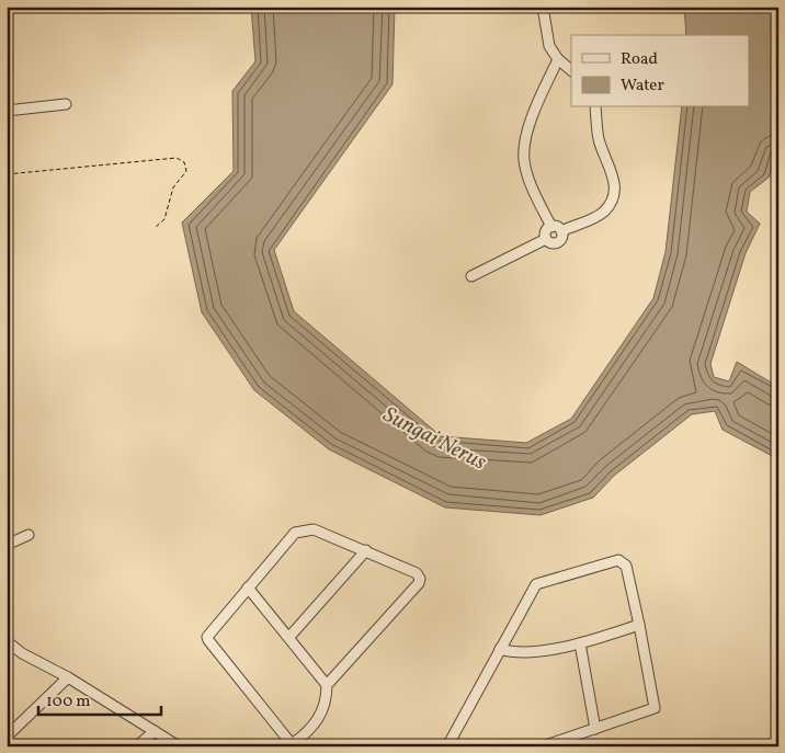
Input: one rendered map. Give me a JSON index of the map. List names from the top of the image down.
{
  "water": ["Sungai Nerus"],
  "legend": ["Road", "Water"],
  "scale_bar": "100 m"
}
